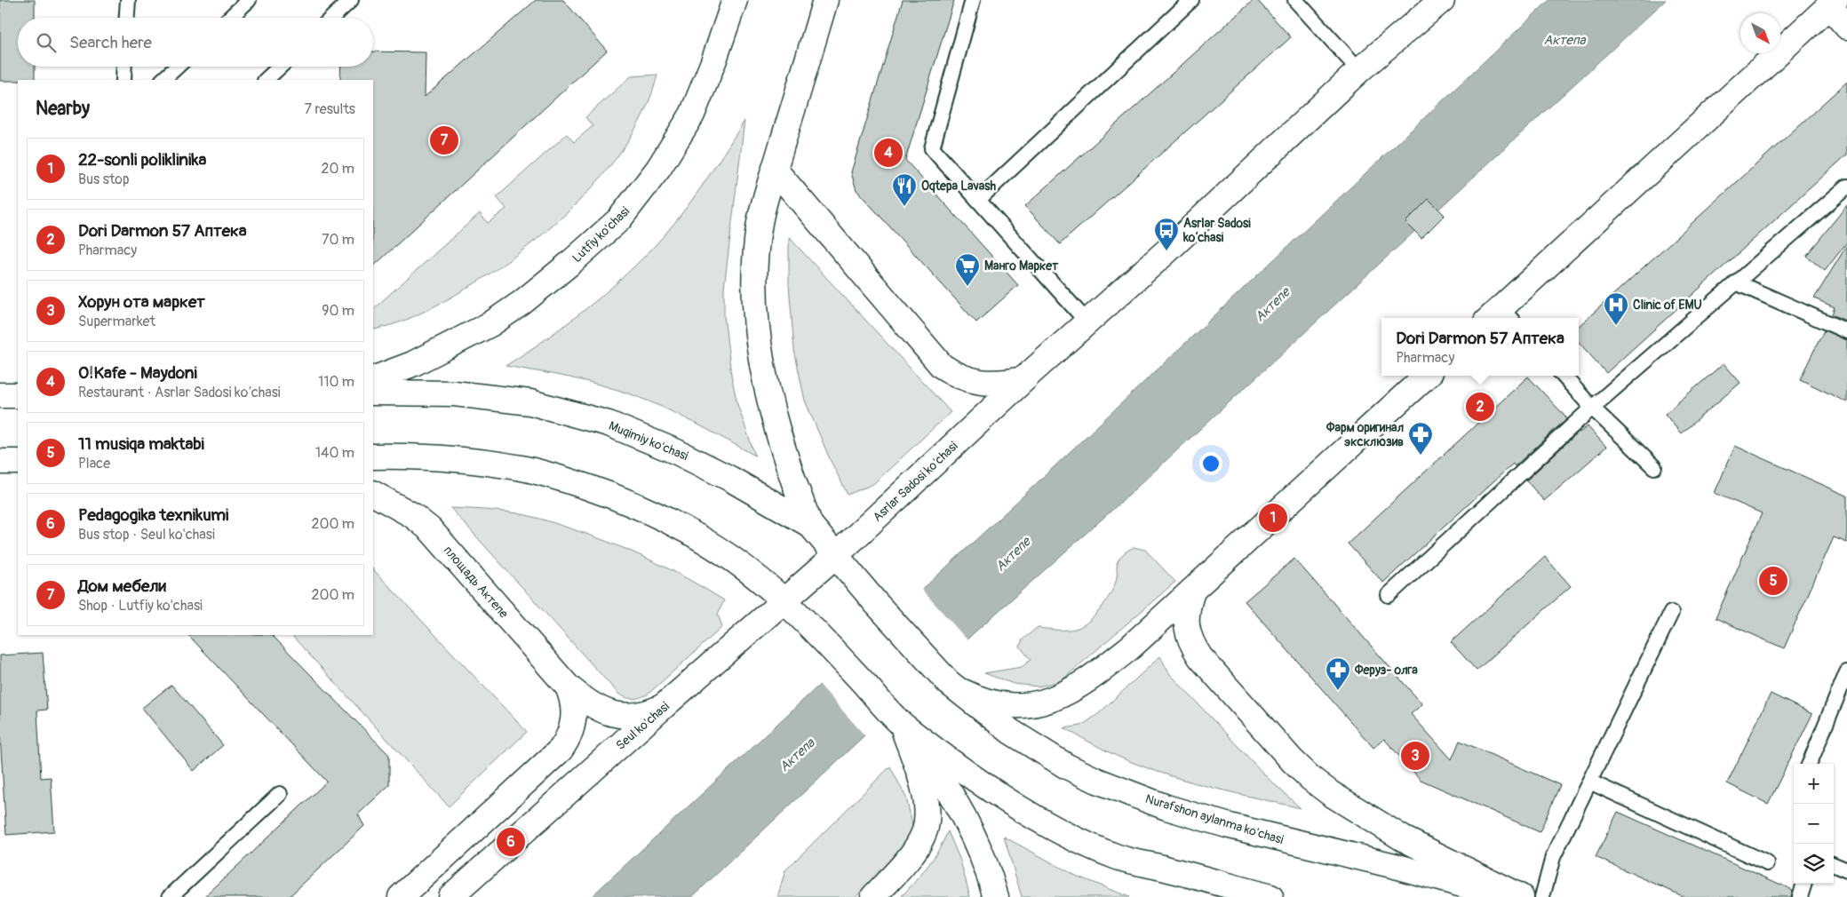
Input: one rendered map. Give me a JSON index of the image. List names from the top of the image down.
{
  "streets": {
    "main road": [
      "Lutfiy ko'chasi",
      "Muqimiy ko'chasi",
      "Asrlar Sadosi ko‘chasi",
      "площадь Актепе",
      "Seul ko'chasi",
      "Nurafshon aylanma ko'chasi"
    ]
  },
  "crossings": [
    ["Muqimiy ko'chasi", "Asrlar Sadosi ko‘chasi"],
    ["Muqimiy ko'chasi", "Seul ko'chasi"],
    ["Muqimiy ko'chasi", "Nurafshon aylanma ko'chasi"],
    ["Asrlar Sadosi ko‘chasi", "Seul ko'chasi"]
  ],
  "water": ["Актепа", "Актепе"],
  "places": {
    "restaurant": ["Oqtepa Lavash"],
    "bus stop": ["Asrlar Sadosi ko‘chasi"],
    "supermarket": ["Манго Маркет"],
    "hospital": ["Clinic of EMU"],
    "pharmacy": ["Фарм оригинал эксклюзив", "Феруз- олга"]
  },
  "north": "bottom right",
  "page": {
    "search": "Search here",
    "heading": ["Nearby", "7 results"],
    "pins": [
      "7",
      "4",
      "2",
      "1",
      "5",
      "3",
      "6"
    ],
    "list": [
      {
        "mark": "1",
        "name": "22-sonli poliklinika",
        "note": "Bus stop",
        "value": "20 m"
      },
      {
        "mark": "2",
        "name": "Dori Darmon 57 Аптека",
        "note": "Pharmacy",
        "value": "70 m"
      },
      {
        "mark": "3",
        "name": "Хорун ота маркет",
        "note": "Supermarket",
        "value": "90 m"
      },
      {
        "mark": "4",
        "name": "O!Kafe - Maydoni",
        "note": "Restaurant · Asrlar Sadosi ko‘chasi",
        "value": "110 m"
      },
      {
        "mark": "5",
        "name": "11 musiqa maktabi",
        "note": "Place",
        "value": "140 m"
      },
      {
        "mark": "6",
        "name": "Pedagogika texnikumi",
        "note": "Bus stop · Seul ko'chasi",
        "value": "200 m"
      },
      {
        "mark": "7",
        "name": "Дом мебели",
        "note": "Shop · Lutfiy ko'chasi",
        "value": "200 m"
      }
    ],
    "popup": ["Dori Darmon 57 Аптека", "Pharmacy"],
    "map_buttons": ["+", "−"]
  }
}
